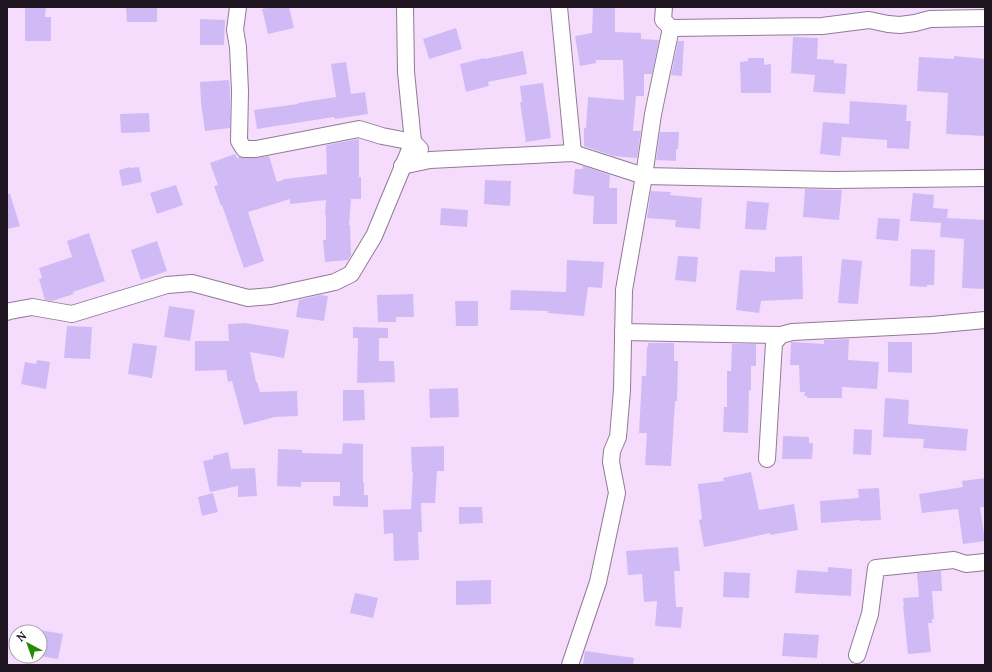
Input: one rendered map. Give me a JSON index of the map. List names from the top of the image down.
{
  "north": "top left"
}
